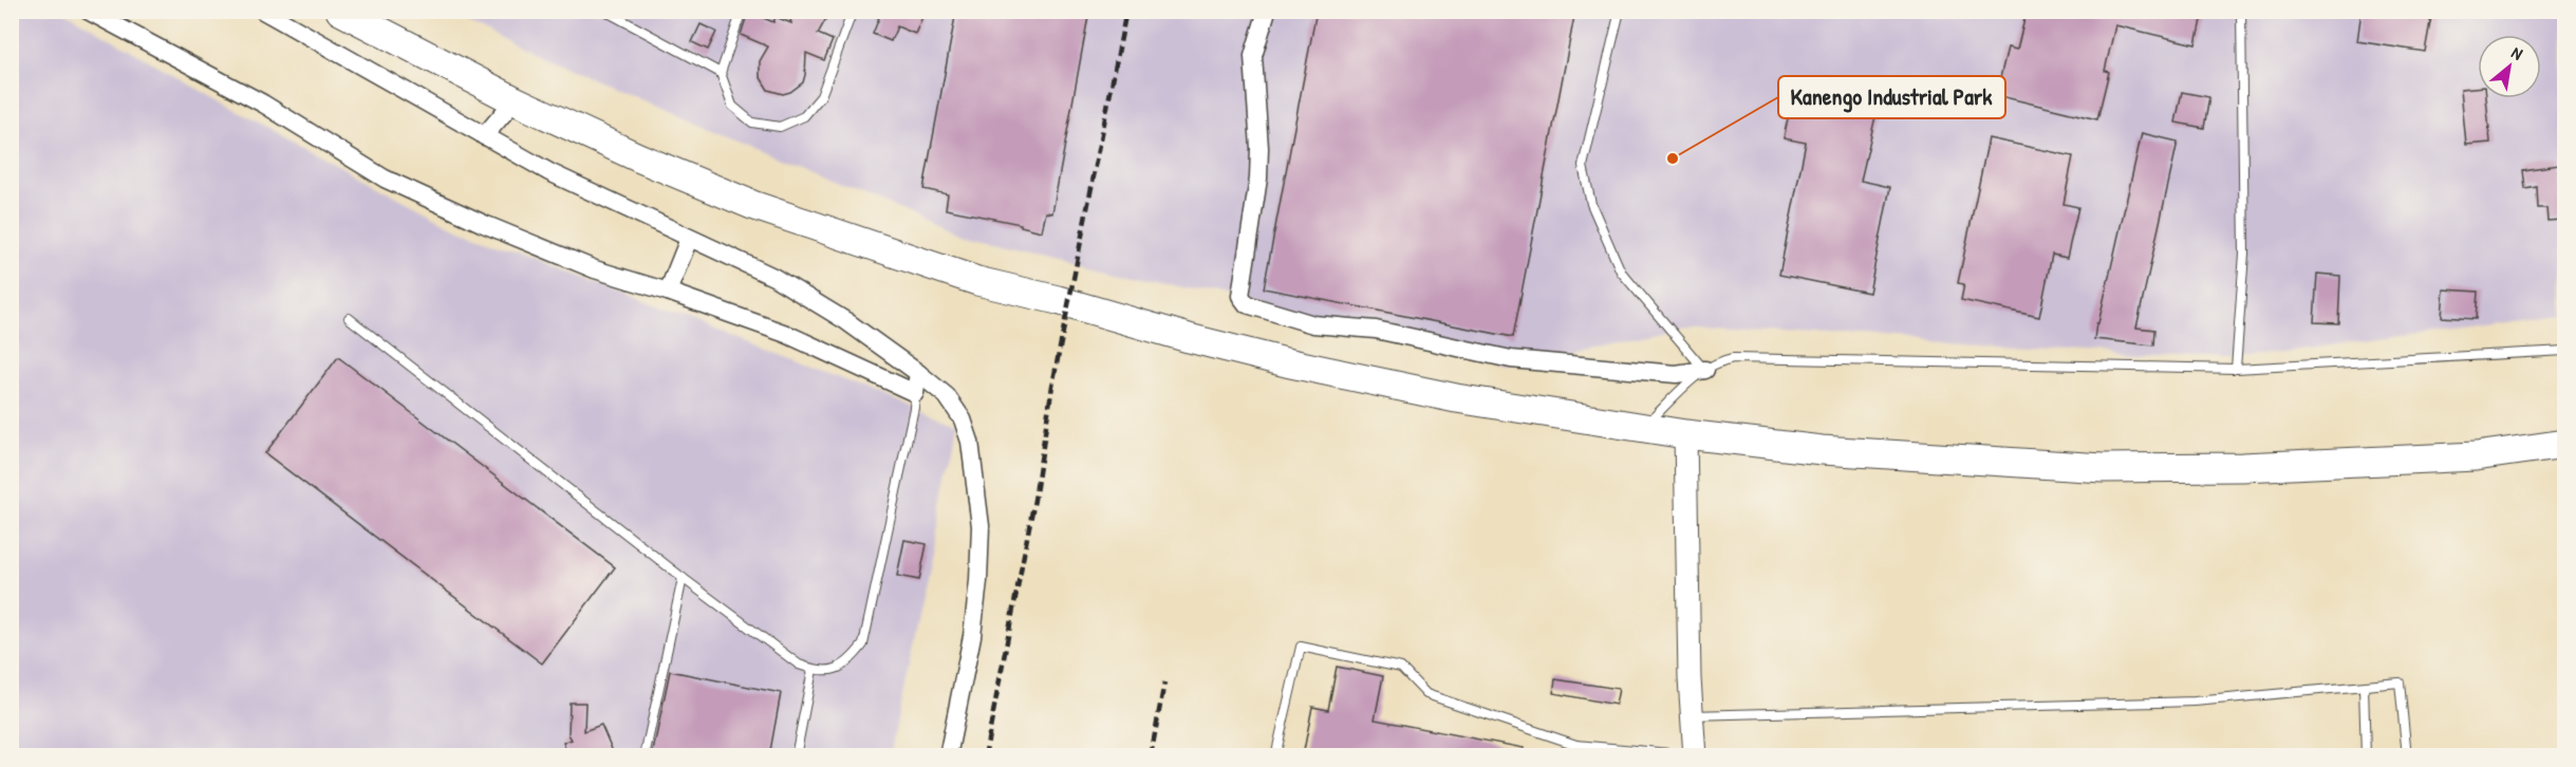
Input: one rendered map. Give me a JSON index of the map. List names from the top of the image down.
{
  "places": ["Kanengo Industrial Park"],
  "north": "top right"
}
